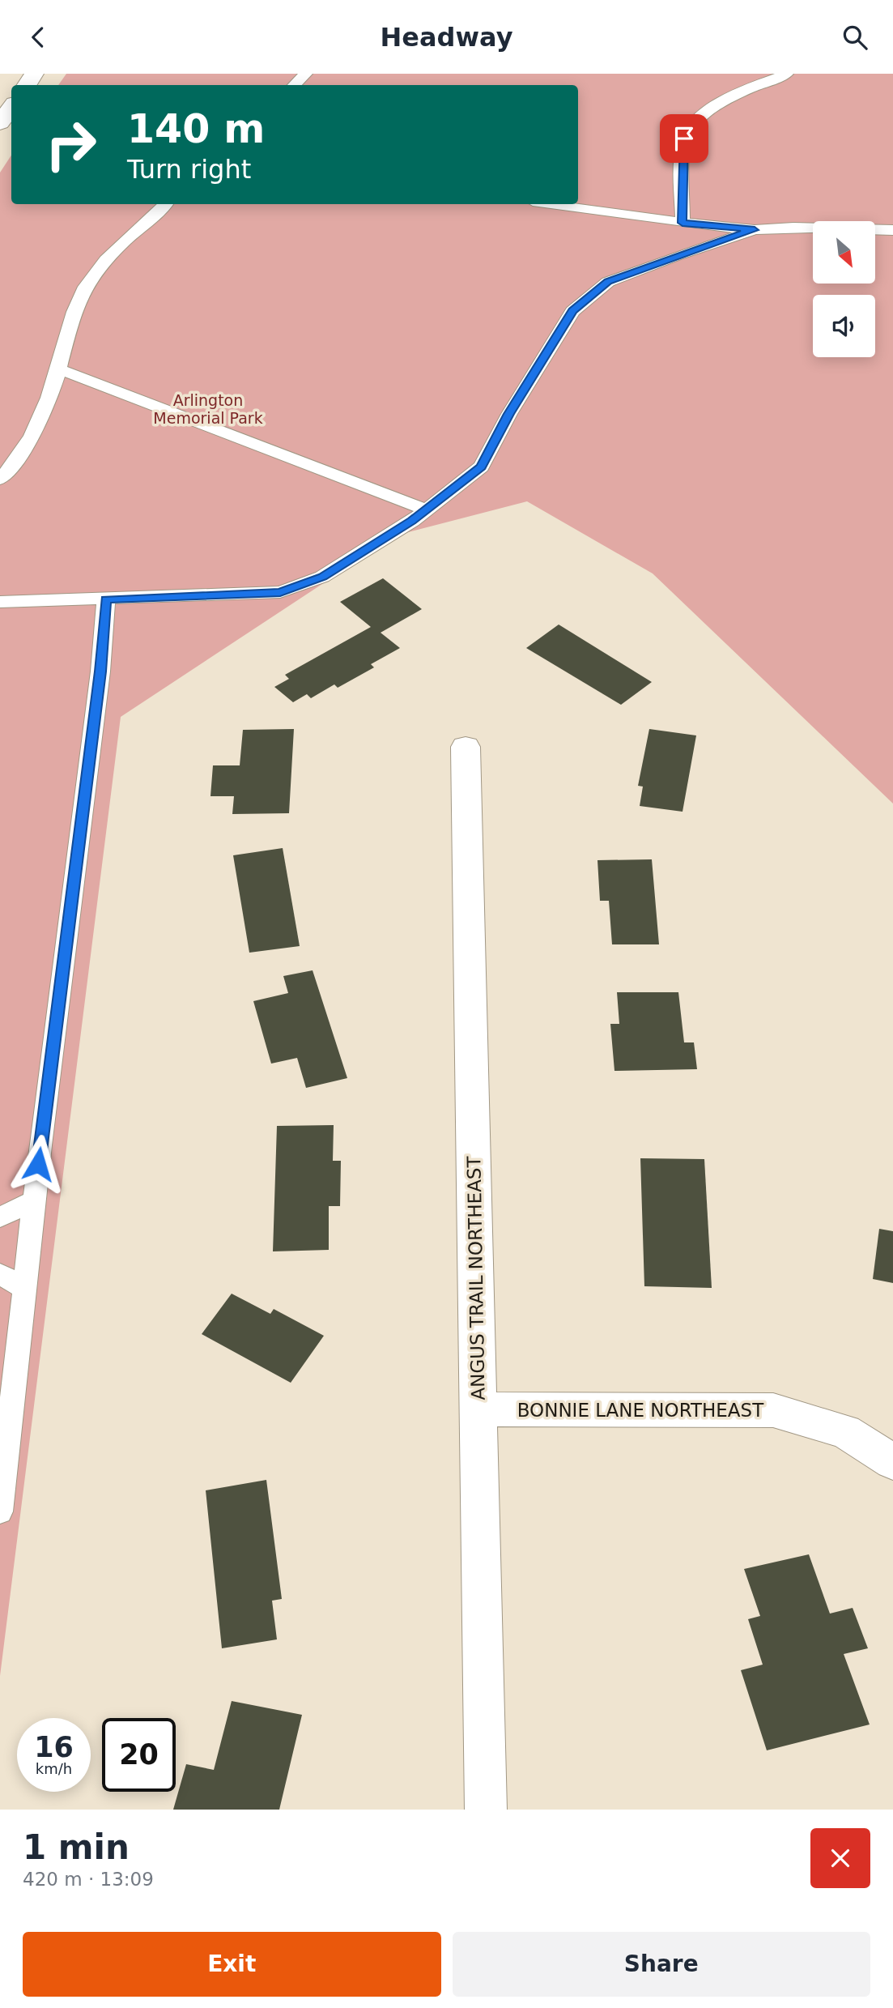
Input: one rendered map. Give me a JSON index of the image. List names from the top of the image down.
{
  "streets": {
    "street": ["ANGUS TRAIL NORTHEAST", "BONNIE LANE NORTHEAST"]
  },
  "crossings": [
    ["ANGUS TRAIL NORTHEAST", "BONNIE LANE NORTHEAST"]
  ],
  "parks": ["Arlington Memorial Park"],
  "north": "bottom right",
  "page": {
    "header": "Headway",
    "turn": ["140 m", "Turn right"],
    "speed": "16 km/h",
    "limit": "20",
    "heading": ["1 min", "420 m · 13:09"],
    "buttons": ["Exit", "Share"]
  }
}
